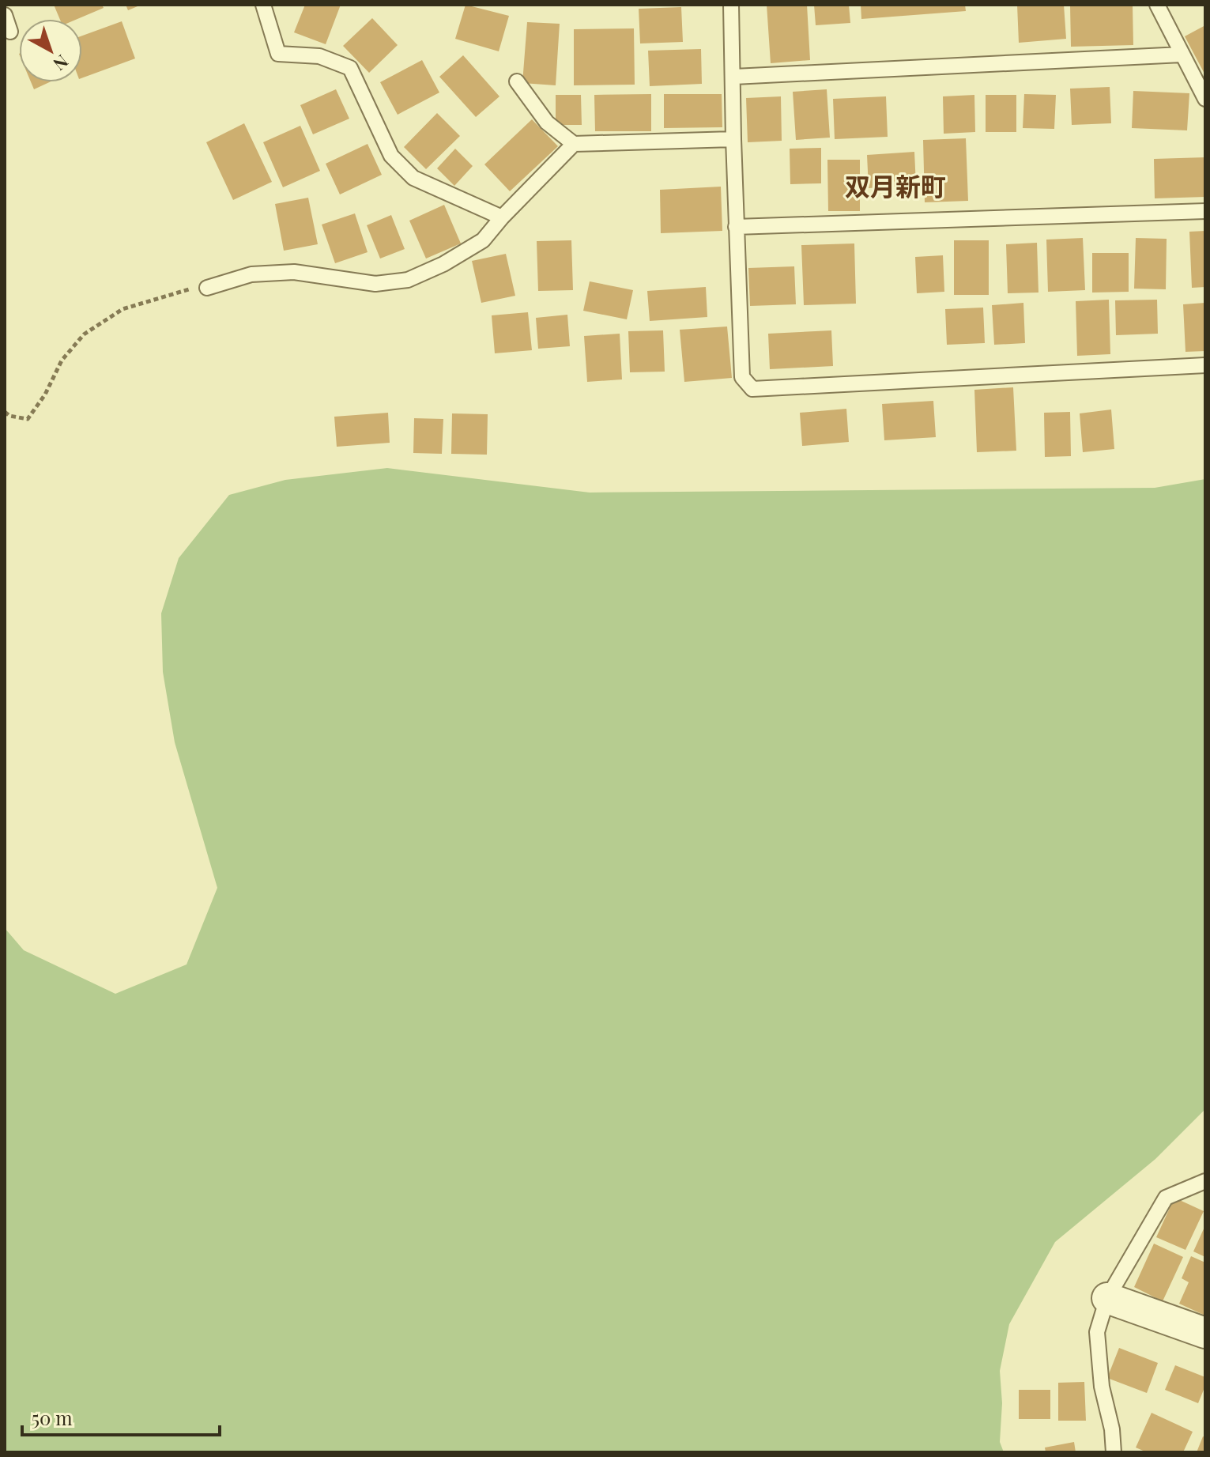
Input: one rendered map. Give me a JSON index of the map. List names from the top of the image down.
{
  "districts": ["双月新町"],
  "scale_bar": "50 m",
  "north": "bottom right"
}
